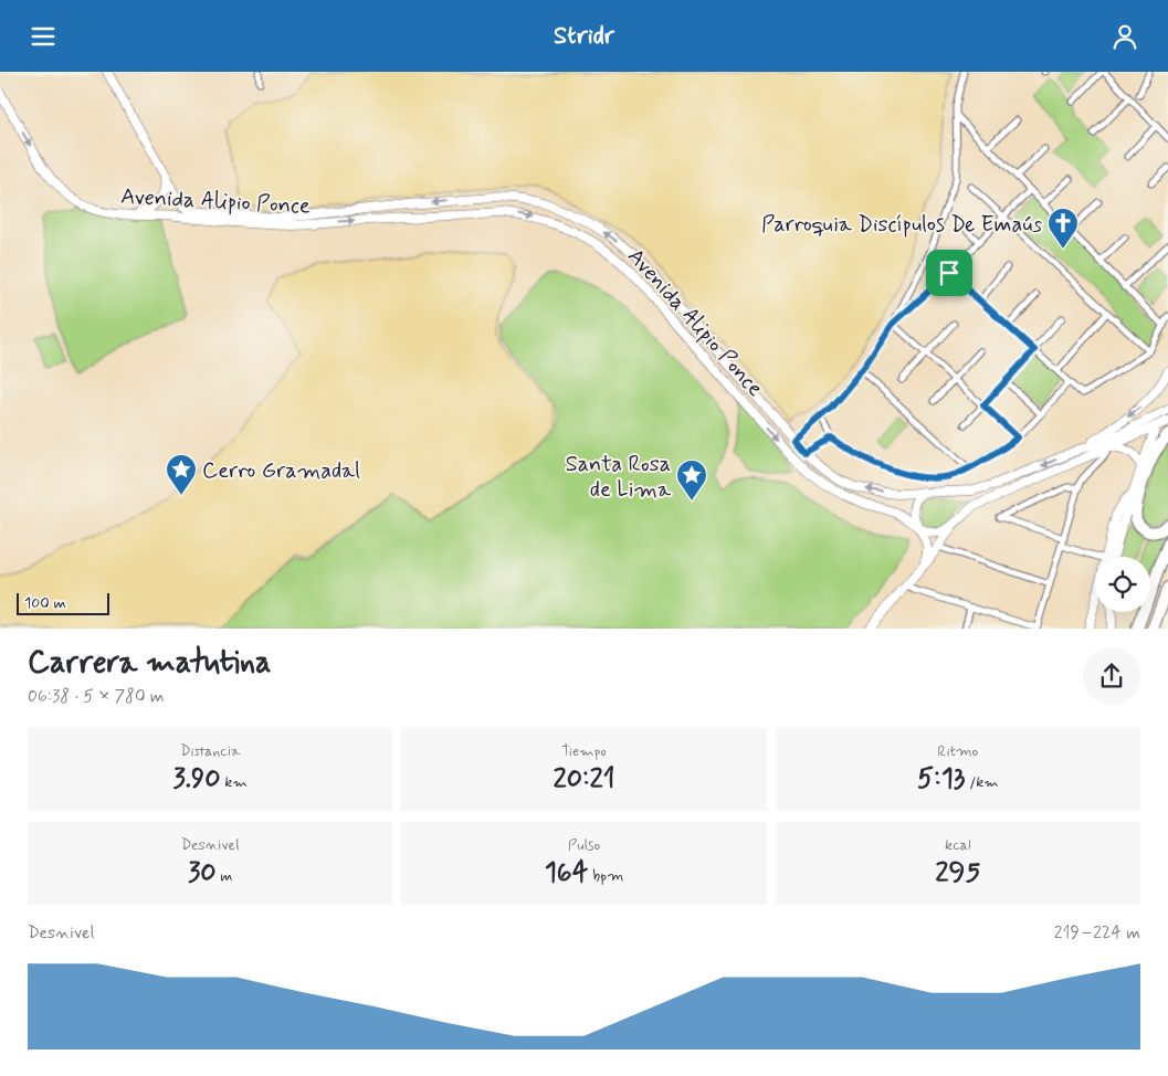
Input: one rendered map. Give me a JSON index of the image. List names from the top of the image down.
{
  "streets": {
    "main road": ["Avenida Alipio Ponce"]
  },
  "places": {
    "church": ["Parroquia Discípulos De Emaús"],
    "place": ["Cerro Gramadal", "Santa Rosa de Lima"]
  },
  "scale_bar": "100 m",
  "page": {
    "header": "Stridr",
    "scale": "100 m",
    "heading": ["Carrera matutina", "06:38 · 5 × 780 m"],
    "stats": [
      ["Distancia", "3.90 km"],
      ["Tiempo", "20:21"],
      ["Ritmo", "5:13 /km"],
      ["Desnivel", "30 m"],
      ["Pulso", "164 bpm"],
      ["kcal", "295"]
    ],
    "chart": ["Desnivel", "219–224 m"]
  }
}
